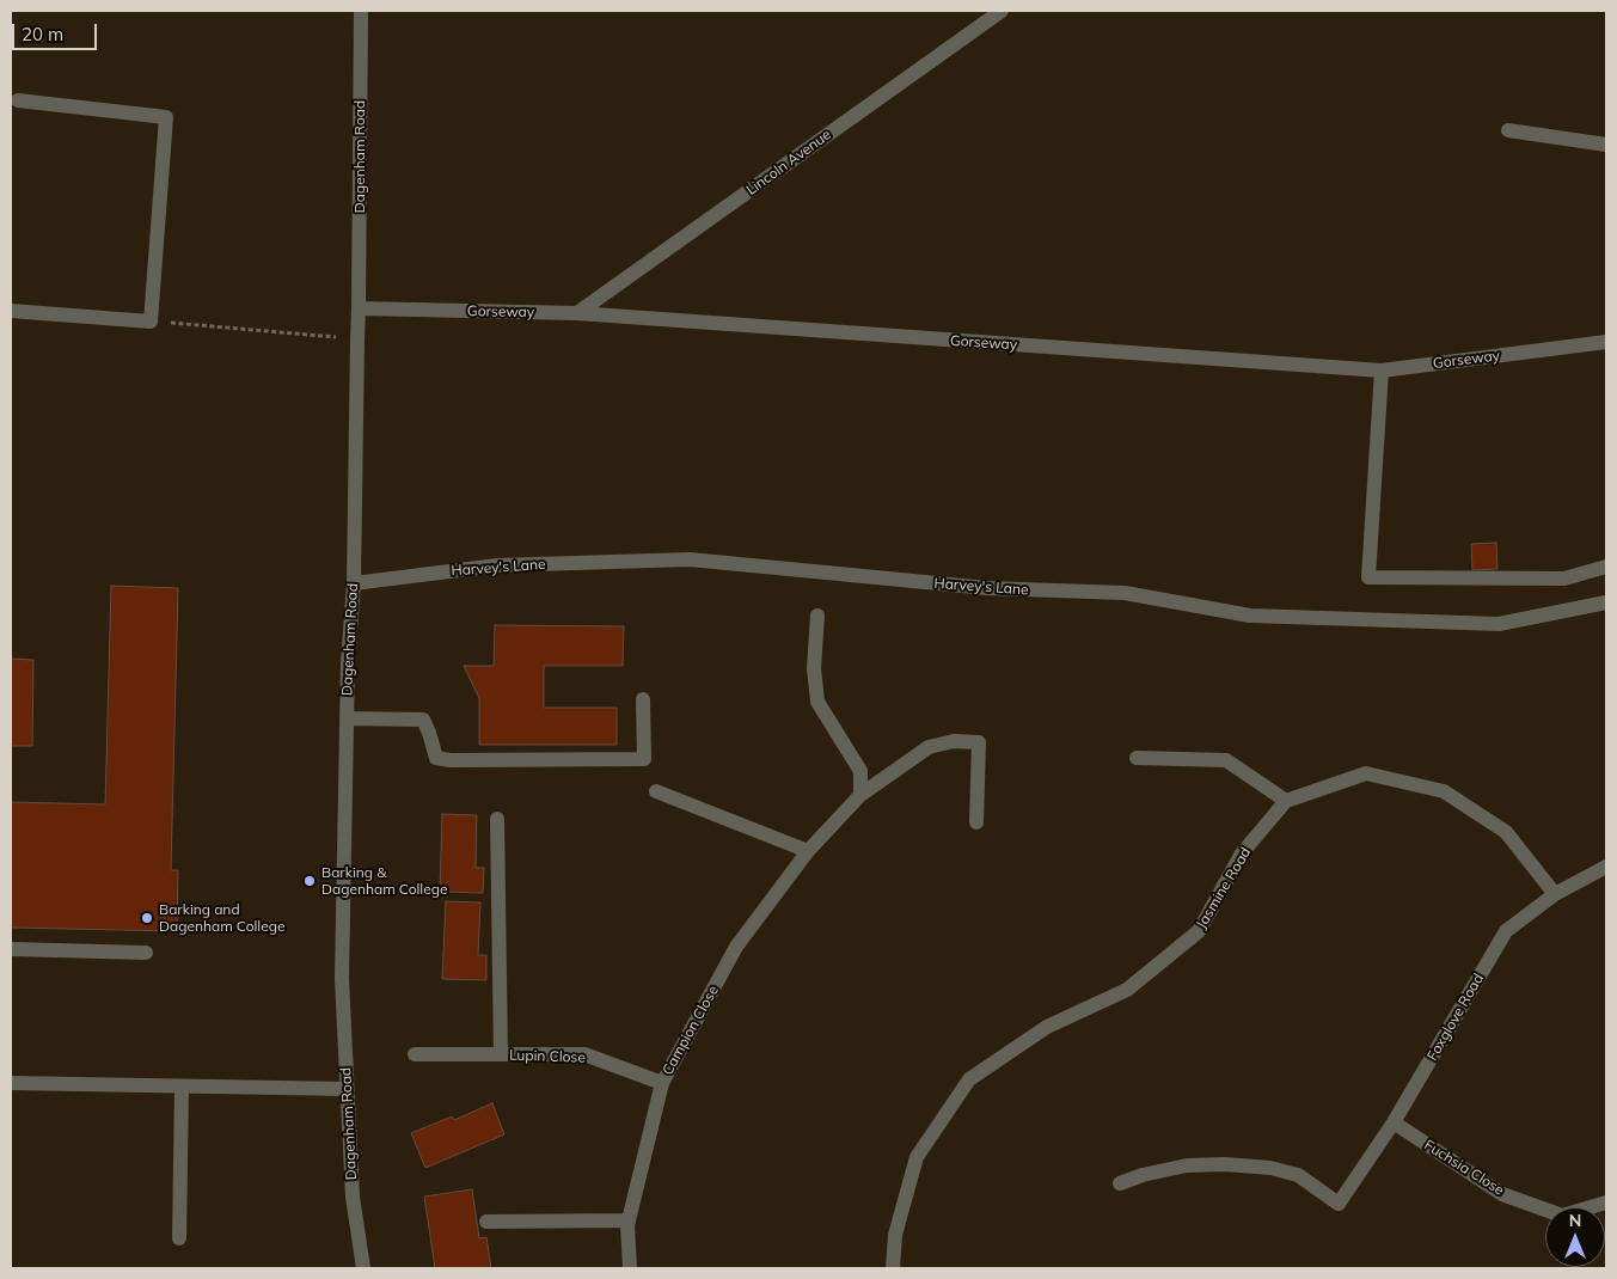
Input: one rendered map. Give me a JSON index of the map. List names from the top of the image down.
{
  "streets": {
    "street": [
      "Dagenham Road",
      "Lincoln Avenue",
      "Gorseway",
      "Harvey's Lane",
      "Jasmine Road",
      "Foxglove Road",
      "Campion Close",
      "Lupin Close",
      "Fuchsia Close"
    ]
  },
  "crossings": [
    ["Dagenham Road", "Gorseway"],
    ["Dagenham Road", "Harvey's Lane"],
    ["Lincoln Avenue", "Gorseway"],
    ["Foxglove Road", "Fuchsia Close"],
    ["Campion Close", "Lupin Close"]
  ],
  "places": ["Barking & Dagenham College", "Barking and Dagenham College"],
  "scale_bar": "20 m",
  "north": "top"
}
